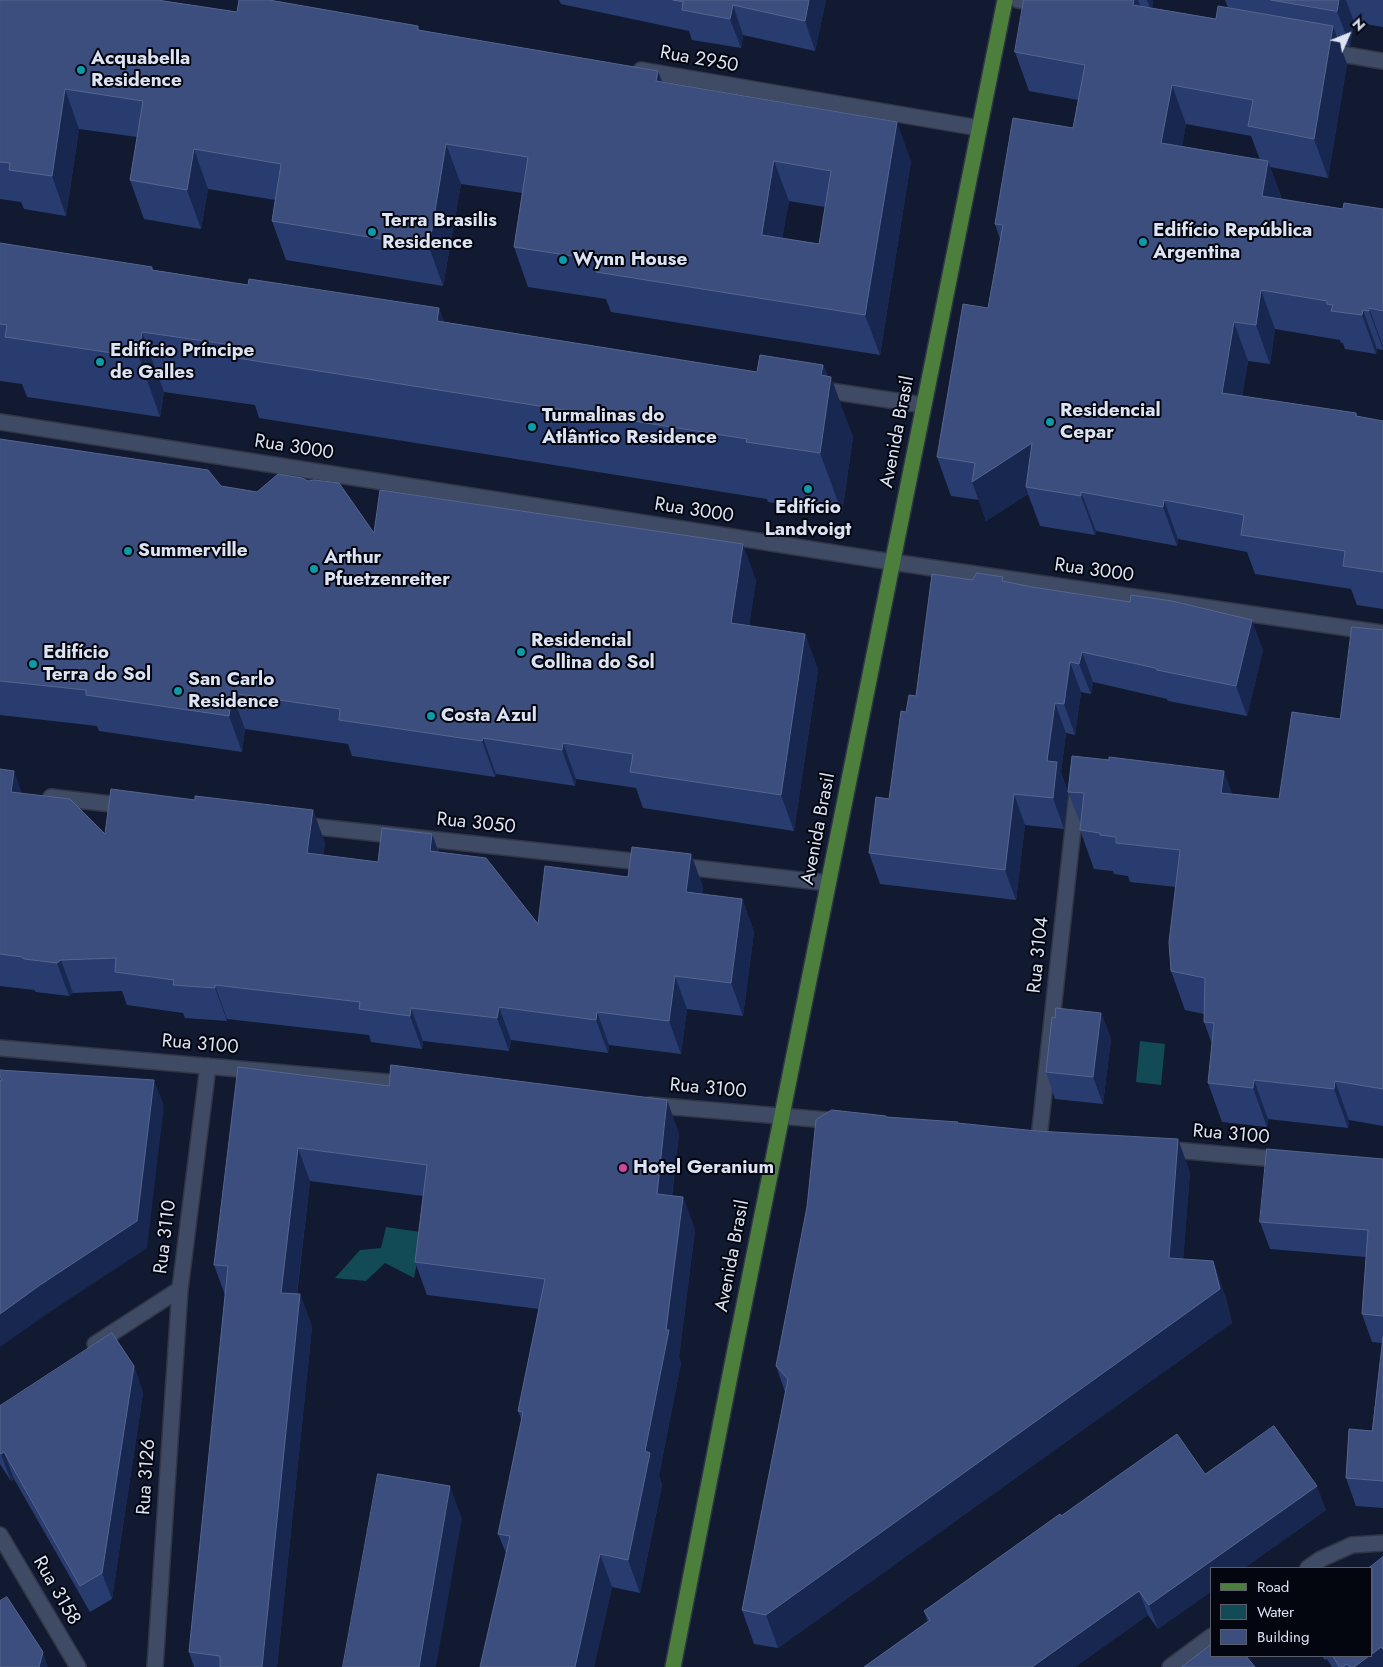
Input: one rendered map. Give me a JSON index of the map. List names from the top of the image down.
{
  "streets": {
    "main road": ["Avenida Brasil"],
    "street": [
      "Rua 2950",
      "Rua 3000",
      "Rua 3050",
      "Rua 3104",
      "Rua 3100",
      "Rua 3110",
      "Rua 3126",
      "Rua 3158"
    ]
  },
  "crossings": [
    ["Rua 2950", "Avenida Brasil"],
    ["Avenida Brasil", "Rua 3000"],
    ["Avenida Brasil", "Rua 3050"],
    ["Avenida Brasil", "Rua 3100"],
    ["Rua 3100", "Rua 3110"],
    ["Rua 3110", "Rua 3126"]
  ],
  "places": [
    "Acquabella Residence",
    "Terra Brasilis Residence",
    "Edifício República Argentina",
    "Wynn House",
    "Edifício Príncipe de Galles",
    "Residencial Cepar",
    "Turmalinas do Atlântico Residence",
    "Edifício Landvoigt",
    "Summerville",
    "Arthur Pfuetzenreiter",
    "Residencial Collina do Sol",
    "Edifício Terra do Sol",
    "San Carlo Residence",
    "Costa Azul",
    "Hotel Geranium"
  ],
  "legend": ["Road", "Water", "Building"],
  "north": "top right"
}
